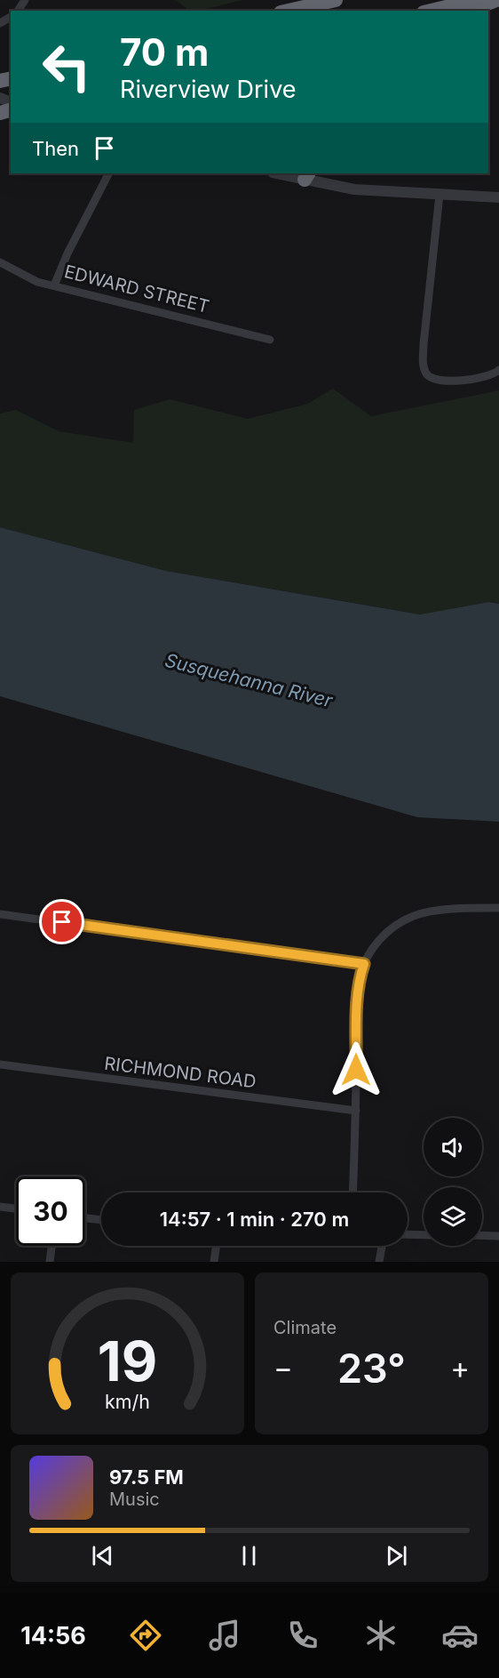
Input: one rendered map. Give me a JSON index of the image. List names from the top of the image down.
{
  "streets": {
    "street": ["EDWARD STREET", "RICHMOND ROAD"]
  },
  "water": ["Susquehanna River"],
  "page": {
    "turn": ["70 m", "Riverview Drive"],
    "then": "Then",
    "limit": "30",
    "trip": "14:57 · 1 min · 270 m",
    "tile": "Climate",
    "heat": ["−", "23°", "+"],
    "song": ["97.5 FM", "Music"],
    "tabs": "14:56",
    "gauge": ["19", "km/h"]
  }
}
